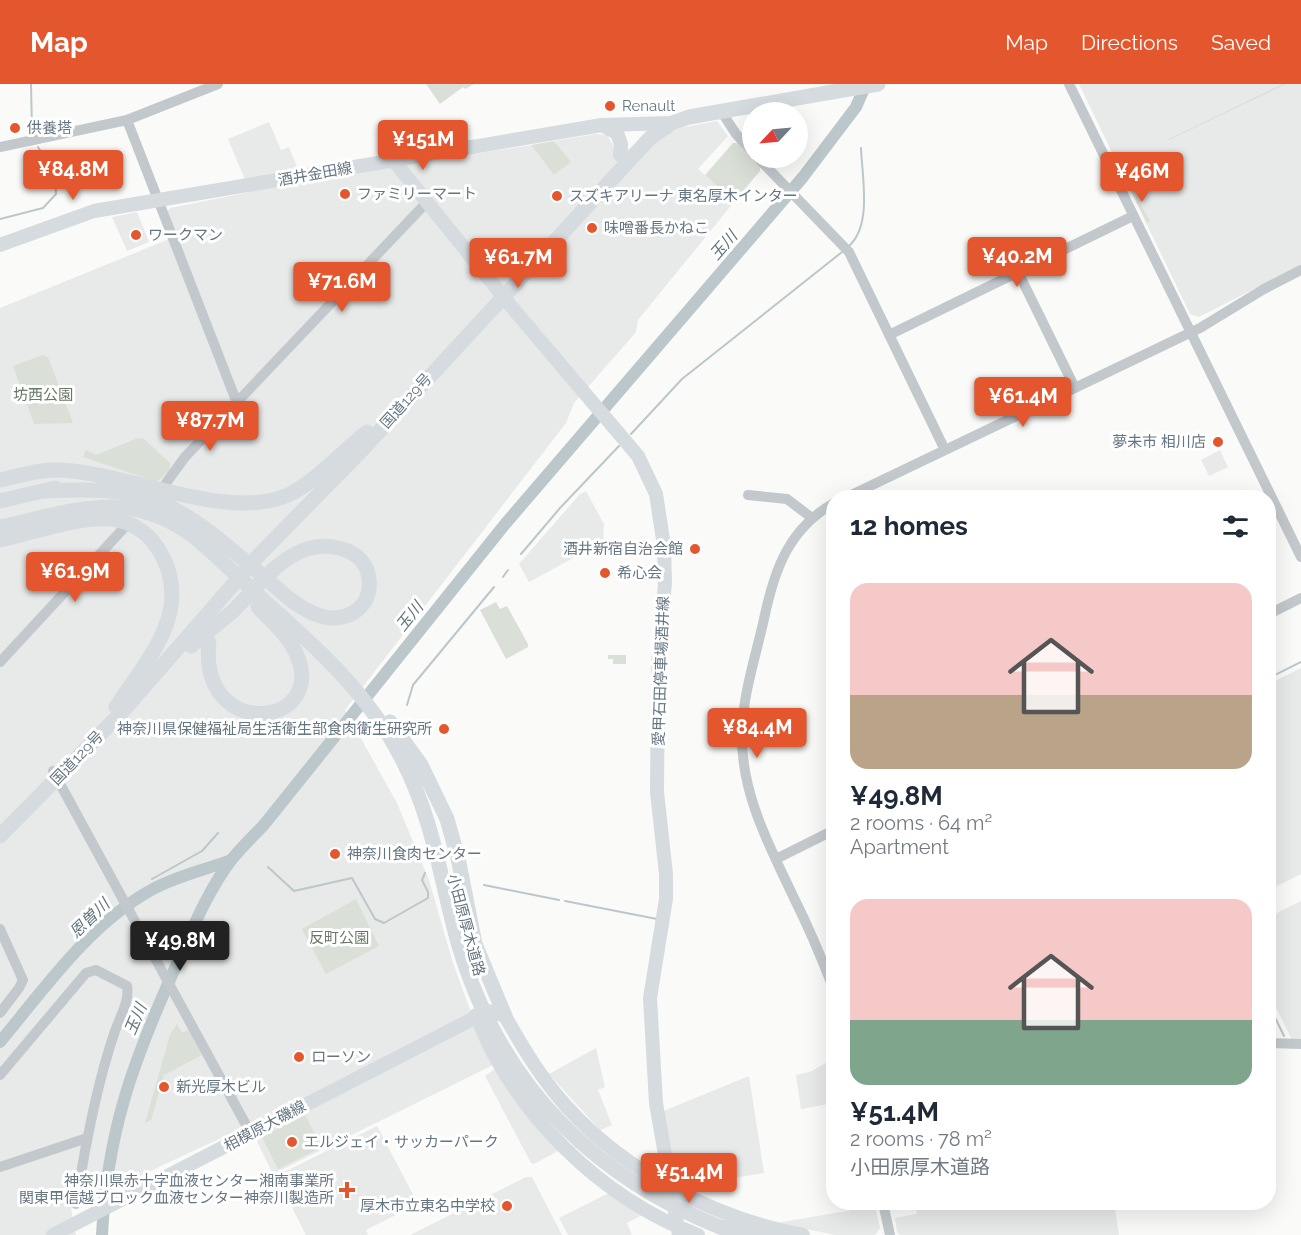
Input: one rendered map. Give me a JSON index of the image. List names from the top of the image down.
{
  "streets": {
    "highway": ["国道129号", "小田原厚木道路"],
    "main road": ["酒井金田線", "愛甲石田停車場酒井線", "相模原大磯線"]
  },
  "crossings": [
    ["酒井金田線", "国道129号"],
    ["酒井金田線", "愛甲石田停車場酒井線"],
    ["国道129号", "愛甲石田停車場酒井線"]
  ],
  "water": ["玉川", "恩曽川"],
  "parks": ["坊西公園", "反町公園"],
  "places": {
    "other": [
      "Renault",
      "供養塔",
      "ファミリーマート",
      "スズキアリーナ 東名厚木インター",
      "味噌番長かねこ",
      "ワークマン",
      "夢未市 相川店",
      "酒井新宿自治会館",
      "希心会",
      "神奈川県保健福祉局生活衛生部食肉衛生研究所",
      "神奈川食肉センター",
      "ローソン",
      "新光厚木ビル",
      "エルジェイ・サッカーパーク",
      "厚木市立東名中学校"
    ],
    "health": ["神奈川県赤十字血液センター湘南事業所 関東甲信越ブロック血液センター神奈川製造所"]
  },
  "north": "bottom left",
  "page": {
    "header": "Map",
    "nav": ["Map", "Directions", "Saved"],
    "price": [
      "¥151M",
      "¥84.8M",
      "¥46M",
      "¥40.2M",
      "¥61.7M",
      "¥71.6M",
      "¥61.4M",
      "¥87.7M",
      "¥61.9M",
      "¥84.4M",
      "¥49.8M",
      "¥51.4M"
    ],
    "heading": "12 homes",
    "list": [
      {
        "name": "¥49.8M",
        "note": "2 rooms · 64 m² · Apartment"
      },
      {
        "name": "¥51.4M",
        "note": "2 rooms · 78 m² · 小田原厚木道路"
      }
    ]
  }
}
